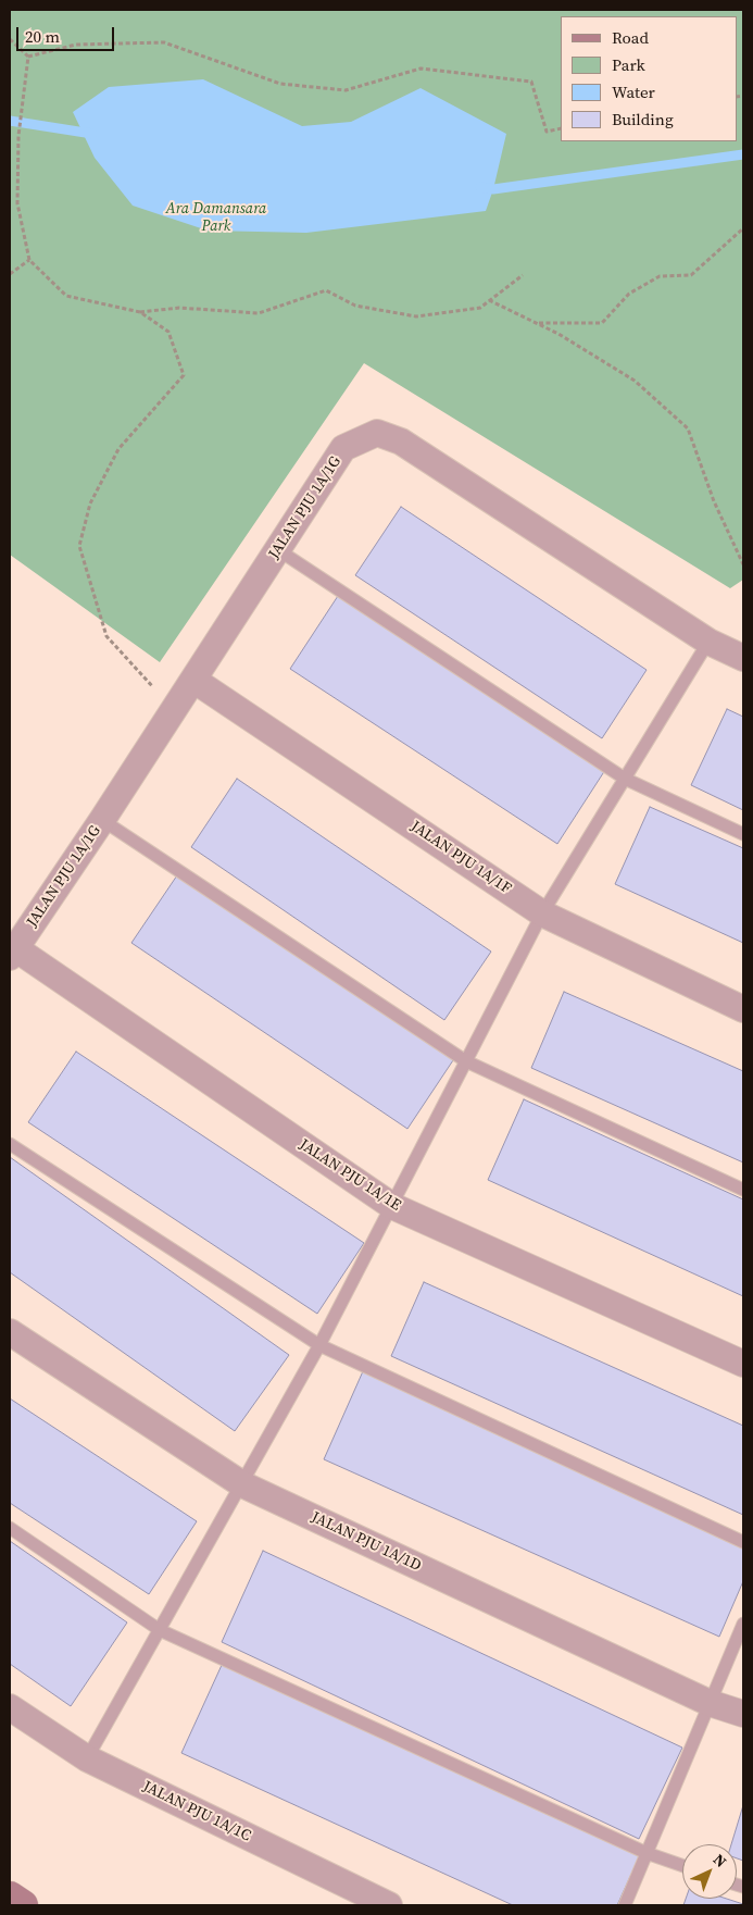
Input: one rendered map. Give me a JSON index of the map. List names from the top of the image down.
{
  "streets": {
    "street": [
      "JALAN PJU 1A/1G",
      "JALAN PJU 1A/1F",
      "JALAN PJU 1A/1E",
      "JALAN PJU 1A/1D",
      "JALAN PJU 1A/1C"
    ]
  },
  "crossings": [
    ["JALAN PJU 1A/1G", "JALAN PJU 1A/1F"],
    ["JALAN PJU 1A/1G", "JALAN PJU 1A/1E"]
  ],
  "parks": ["Ara Damansara Park"],
  "legend": [
    "Road",
    "Park",
    "Water",
    "Building"
  ],
  "scale_bar": "20 m",
  "north": "top right"
}
